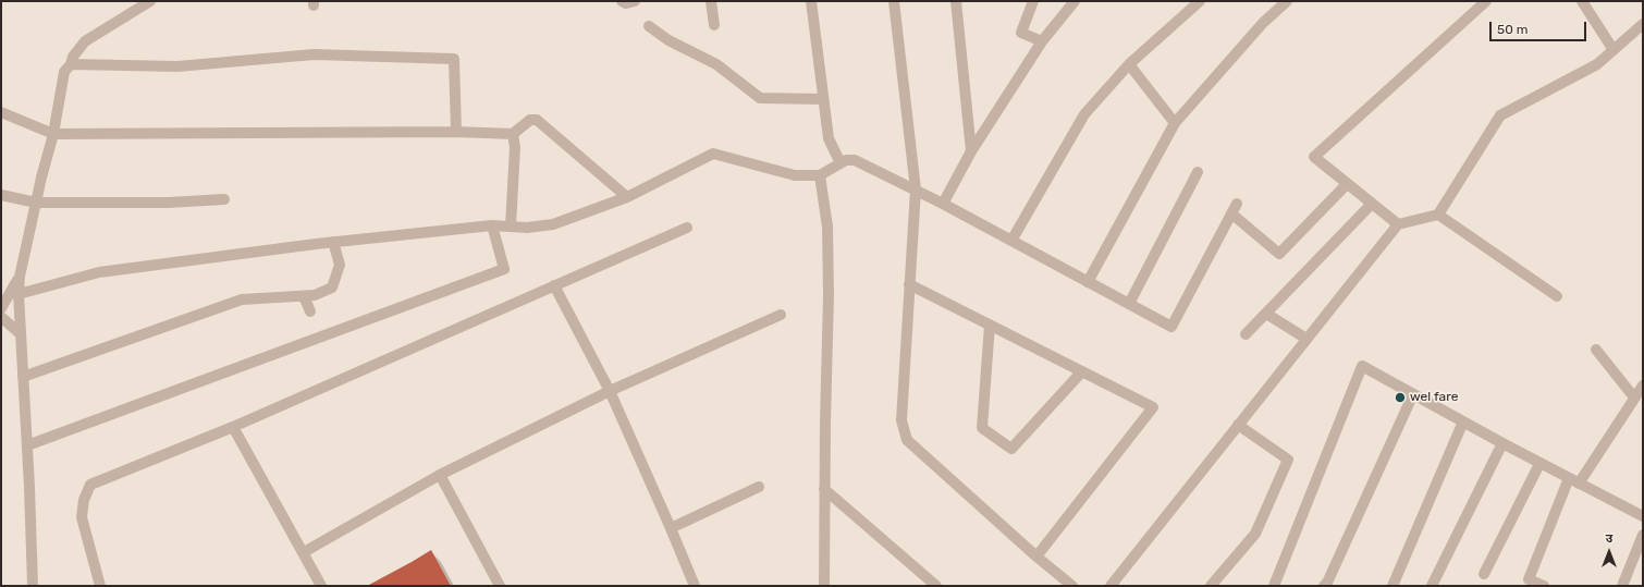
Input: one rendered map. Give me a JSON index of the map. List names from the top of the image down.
{
  "places": ["wel fare"],
  "scale_bar": "50 m",
  "north": "top"
}
